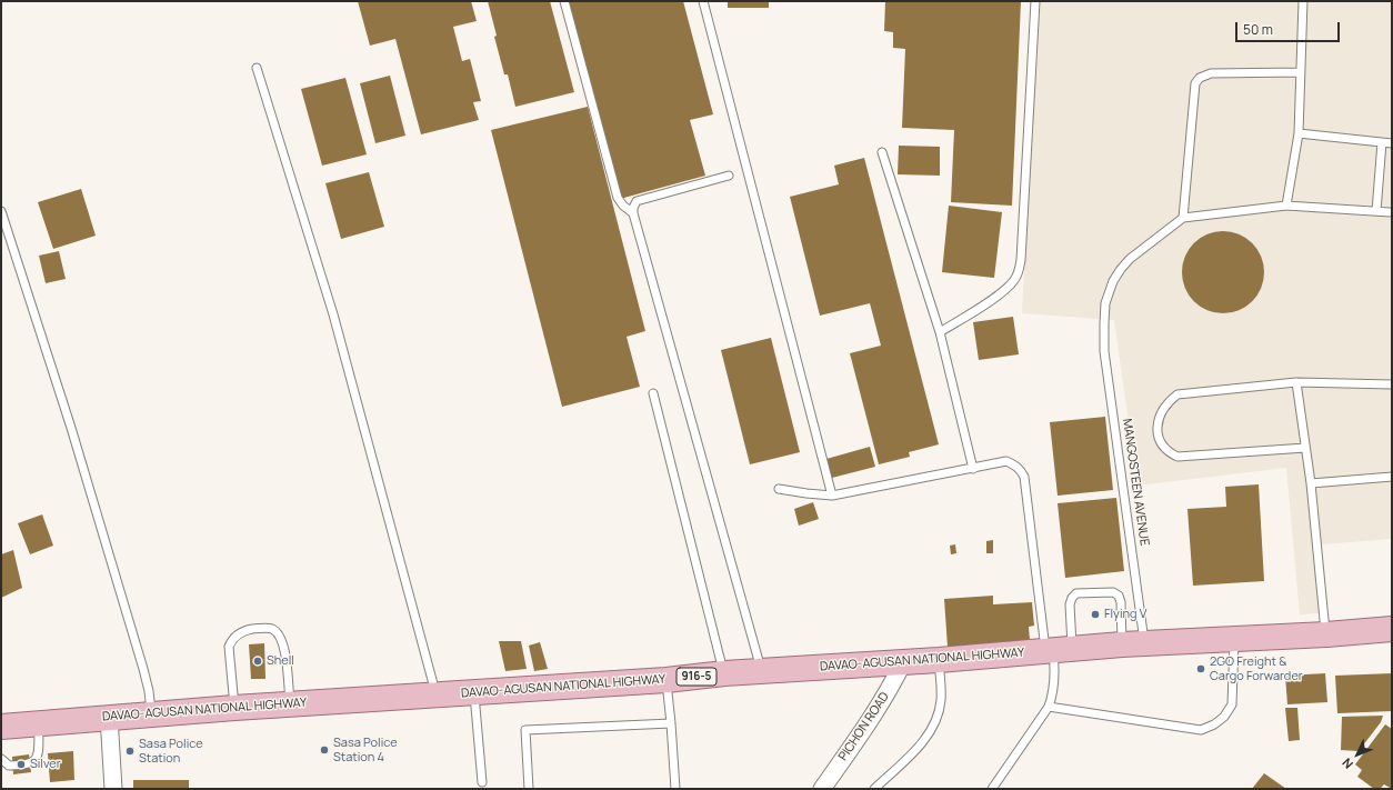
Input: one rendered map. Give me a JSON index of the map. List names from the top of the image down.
{
  "streets": {
    "main road": ["DAVAO-AGUSAN NATIONAL HIGHWAY", "916-5"],
    "street": ["PICHON ROAD"],
    "lane": ["MANGOSTEEN AVENUE"]
  },
  "crossings": [
    ["MANGOSTEEN AVENUE", "DAVAO-AGUSAN NATIONAL HIGHWAY"],
    ["DAVAO-AGUSAN NATIONAL HIGHWAY", "PICHON ROAD"]
  ],
  "places": [
    "Flying V",
    "Shell",
    "2GO Freight & Cargo Forwarder",
    "Sasa Police Station 4",
    "Sasa Police Station",
    "Silver"
  ],
  "scale_bar": "50 m",
  "north": "bottom left"
}
